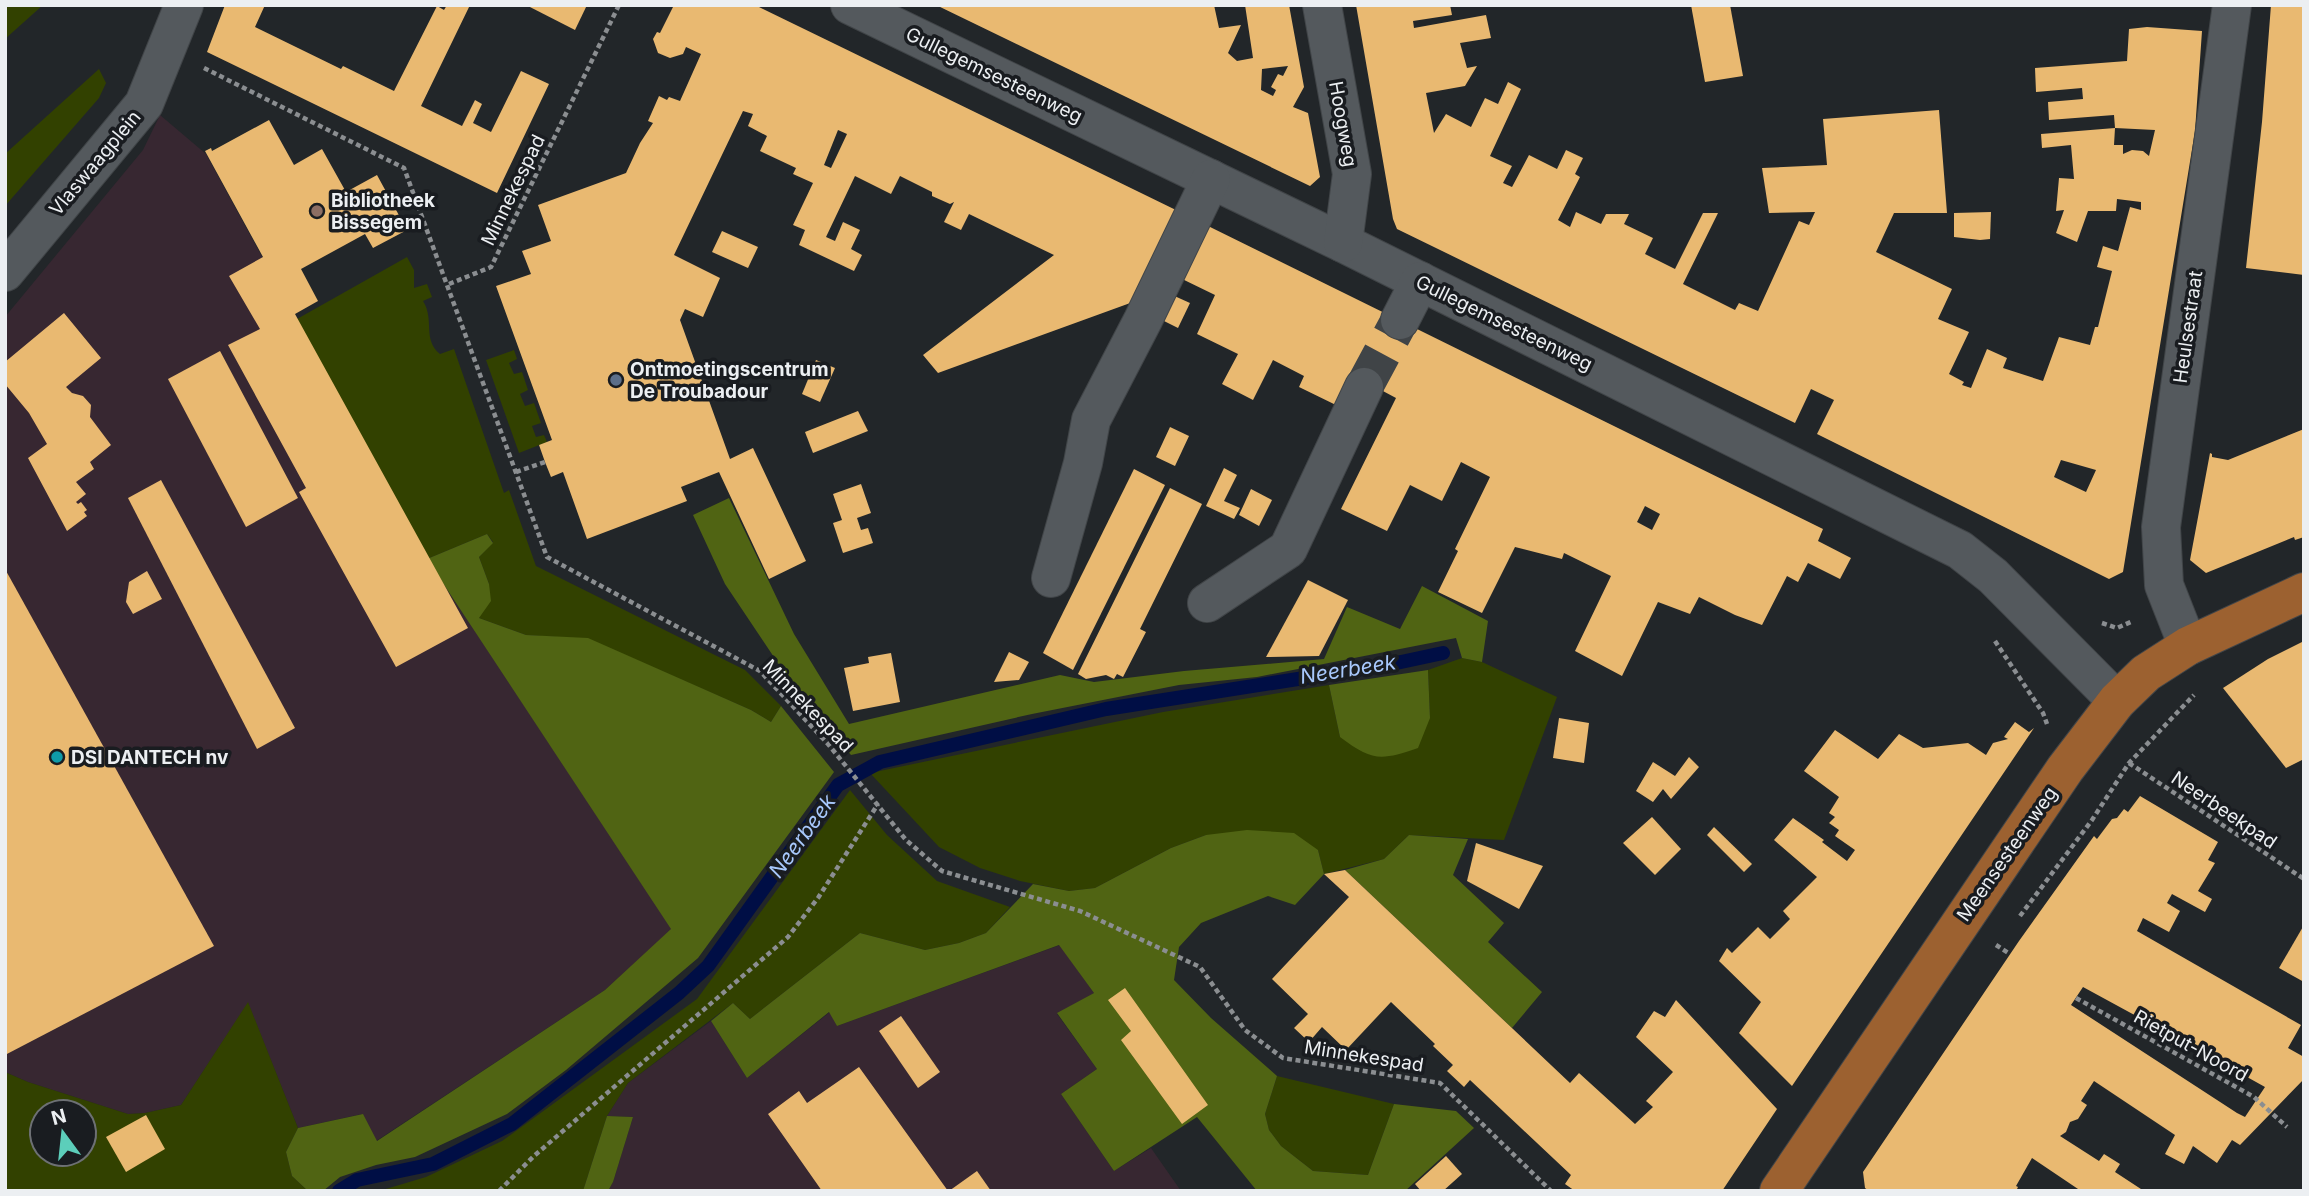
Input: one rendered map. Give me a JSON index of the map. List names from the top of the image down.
{
  "streets": {
    "main road": ["Meensesteenweg"],
    "street": [
      "Gullegemsesteenweg",
      "Hoogweg",
      "Vlaswaagplein",
      "Heulsestraat"
    ],
    "path": ["Minnekespad", "Neerbeekpad", "Rietput-Noord"]
  },
  "crossings": [
    ["Gullegemsesteenweg", "Hoogweg"],
    ["Gullegemsesteenweg", "Meensesteenweg"],
    ["Heulsestraat", "Meensesteenweg"]
  ],
  "water": ["Neerbeek"],
  "places": ["Bibliotheek Bissegem", "Ontmoetingscentrum De Troubadour", "DSI DANTECH nv"],
  "north": "top"
}
